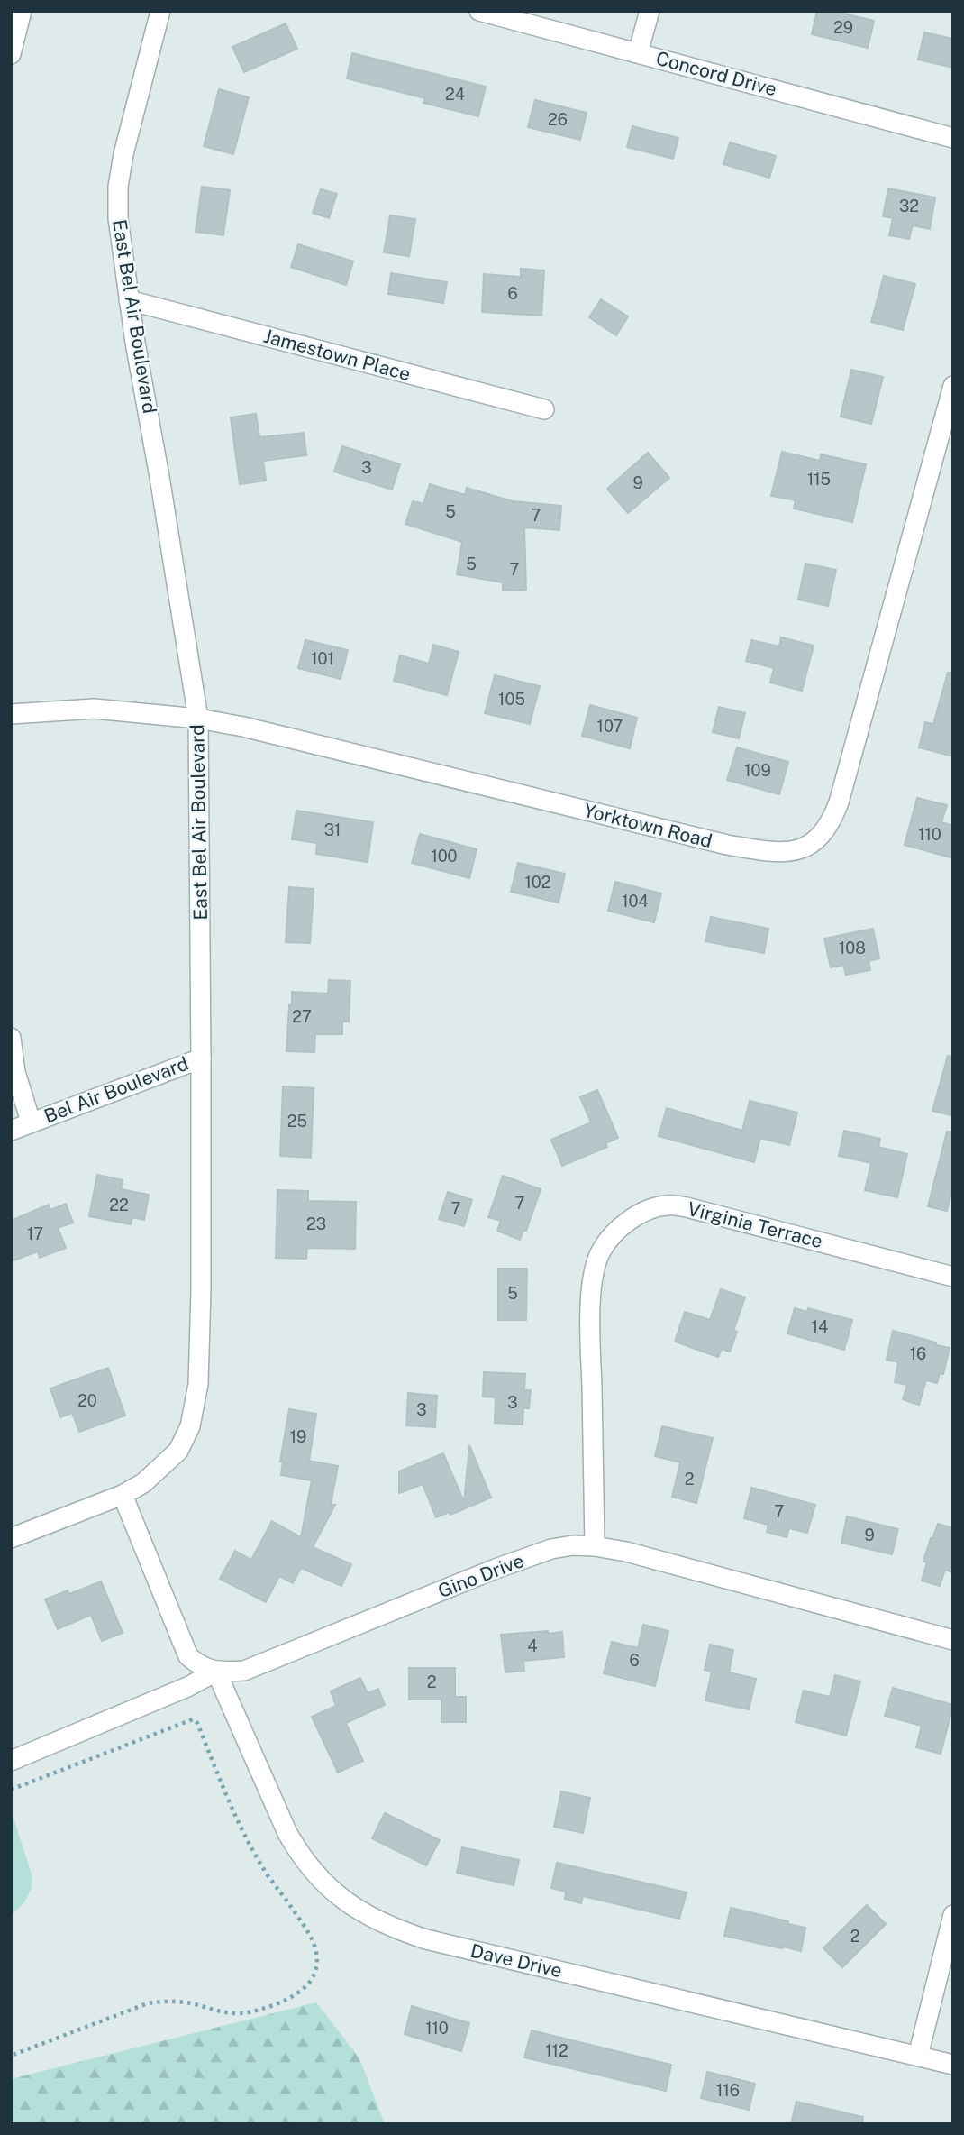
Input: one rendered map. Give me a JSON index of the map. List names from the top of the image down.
{
  "streets": {
    "street": [
      "Concord Drive",
      "East Bel Air Boulevard",
      "Jamestown Place",
      "Yorktown Road",
      "Bel Air Boulevard",
      "Virginia Terrace",
      "Gino Drive",
      "Dave Drive"
    ]
  },
  "crossings": [
    ["East Bel Air Boulevard", "Jamestown Place"],
    ["East Bel Air Boulevard", "Yorktown Road"],
    ["East Bel Air Boulevard", "Bel Air Boulevard"],
    ["Virginia Terrace", "Gino Drive"],
    ["Gino Drive", "Dave Drive"]
  ],
  "house_numbers": [
    "29",
    "24",
    "26",
    "32",
    "6",
    "3",
    "115",
    "9",
    "5",
    "7",
    "5",
    "7",
    "101",
    "105",
    "107",
    "109",
    "31",
    "110",
    "100",
    "102",
    "104",
    "108",
    "27",
    "25",
    "7",
    "22",
    "7",
    "23",
    "17",
    "5",
    "14",
    "16",
    "20",
    "3",
    "3",
    "19",
    "2",
    "7",
    "9",
    "4",
    "6",
    "2",
    "2",
    "110",
    "112",
    "116"
  ]
}
